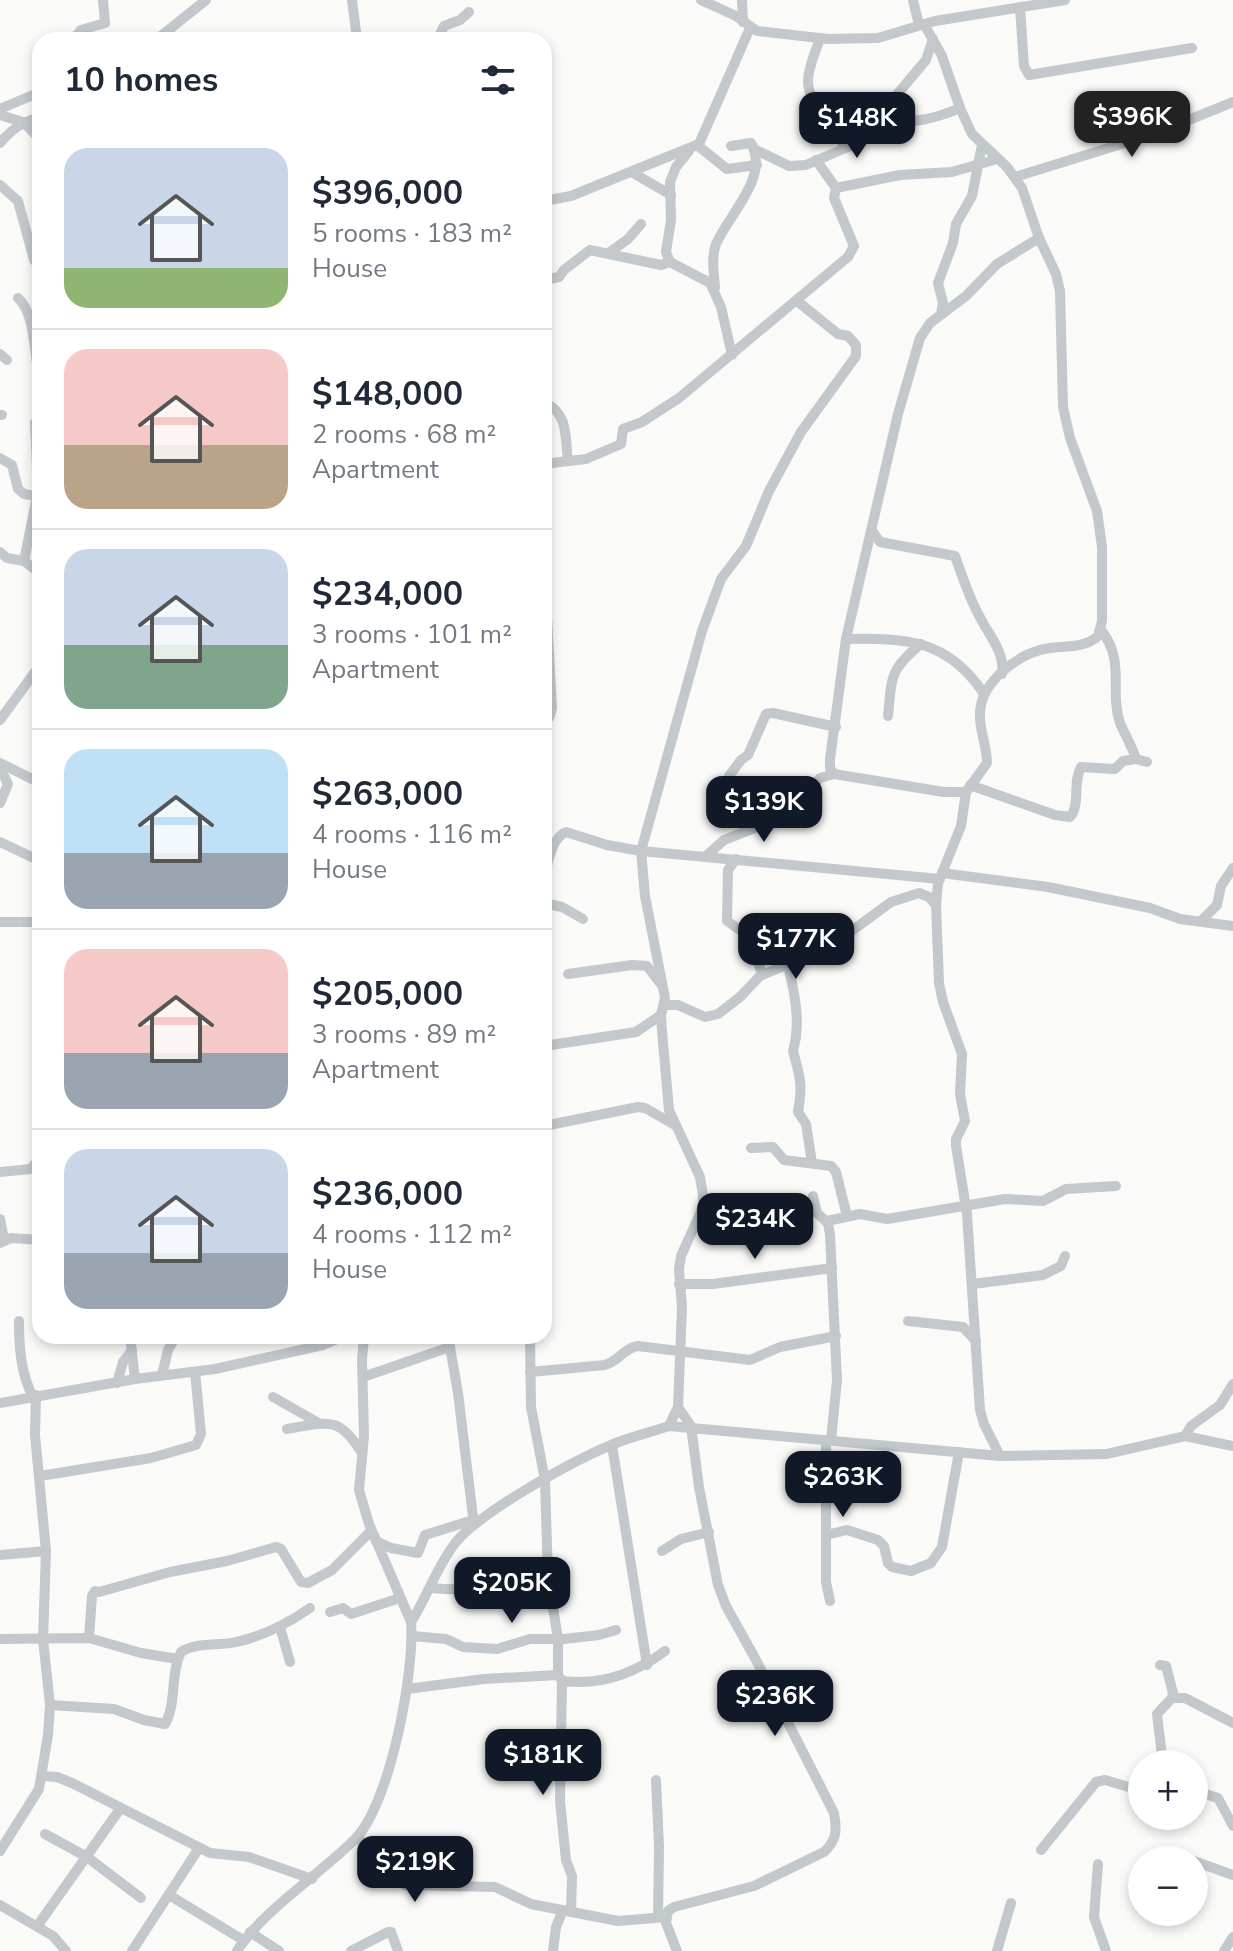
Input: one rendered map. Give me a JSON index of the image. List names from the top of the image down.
{
  "page": {
    "heading": "10 homes",
    "price": [
      "$396K",
      "$148K",
      "$139K",
      "$177K",
      "$234K",
      "$263K",
      "$205K",
      "$236K",
      "$181K",
      "$219K"
    ],
    "list": [
      {
        "name": "$396,000",
        "note": "5 rooms · 183 m² · House"
      },
      {
        "name": "$148,000",
        "note": "2 rooms · 68 m² · Apartment"
      },
      {
        "name": "$234,000",
        "note": "3 rooms · 101 m² · Apartment"
      },
      {
        "name": "$263,000",
        "note": "4 rooms · 116 m² · House"
      },
      {
        "name": "$205,000",
        "note": "3 rooms · 89 m² · Apartment"
      },
      {
        "name": "$236,000",
        "note": "4 rooms · 112 m² · House"
      }
    ],
    "map_buttons": ["+", "−"]
  }
}
